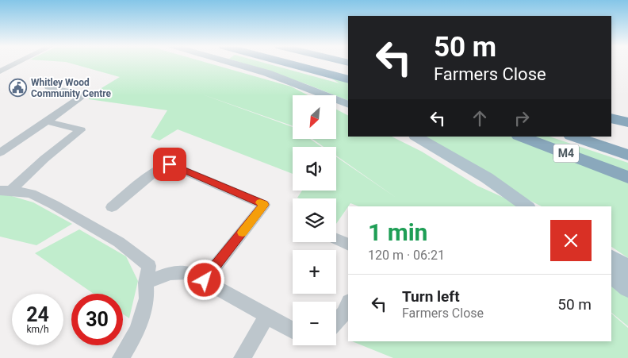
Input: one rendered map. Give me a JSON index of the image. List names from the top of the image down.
{
  "streets": {
    "highway": ["M4"]
  },
  "places": {
    "public building": ["Whitley Wood Community Centre"]
  },
  "north": "bottom left",
  "page": {
    "turn": ["50 m", "Farmers Close"],
    "map_buttons": ["+", "−"],
    "heading": ["1 min", "120 m · 06:21"],
    "list": [
      {
        "name": "Turn left",
        "note": "Farmers Close",
        "value": "50 m"
      }
    ],
    "speed": "24 km/h",
    "limit": "30"
  }
}
